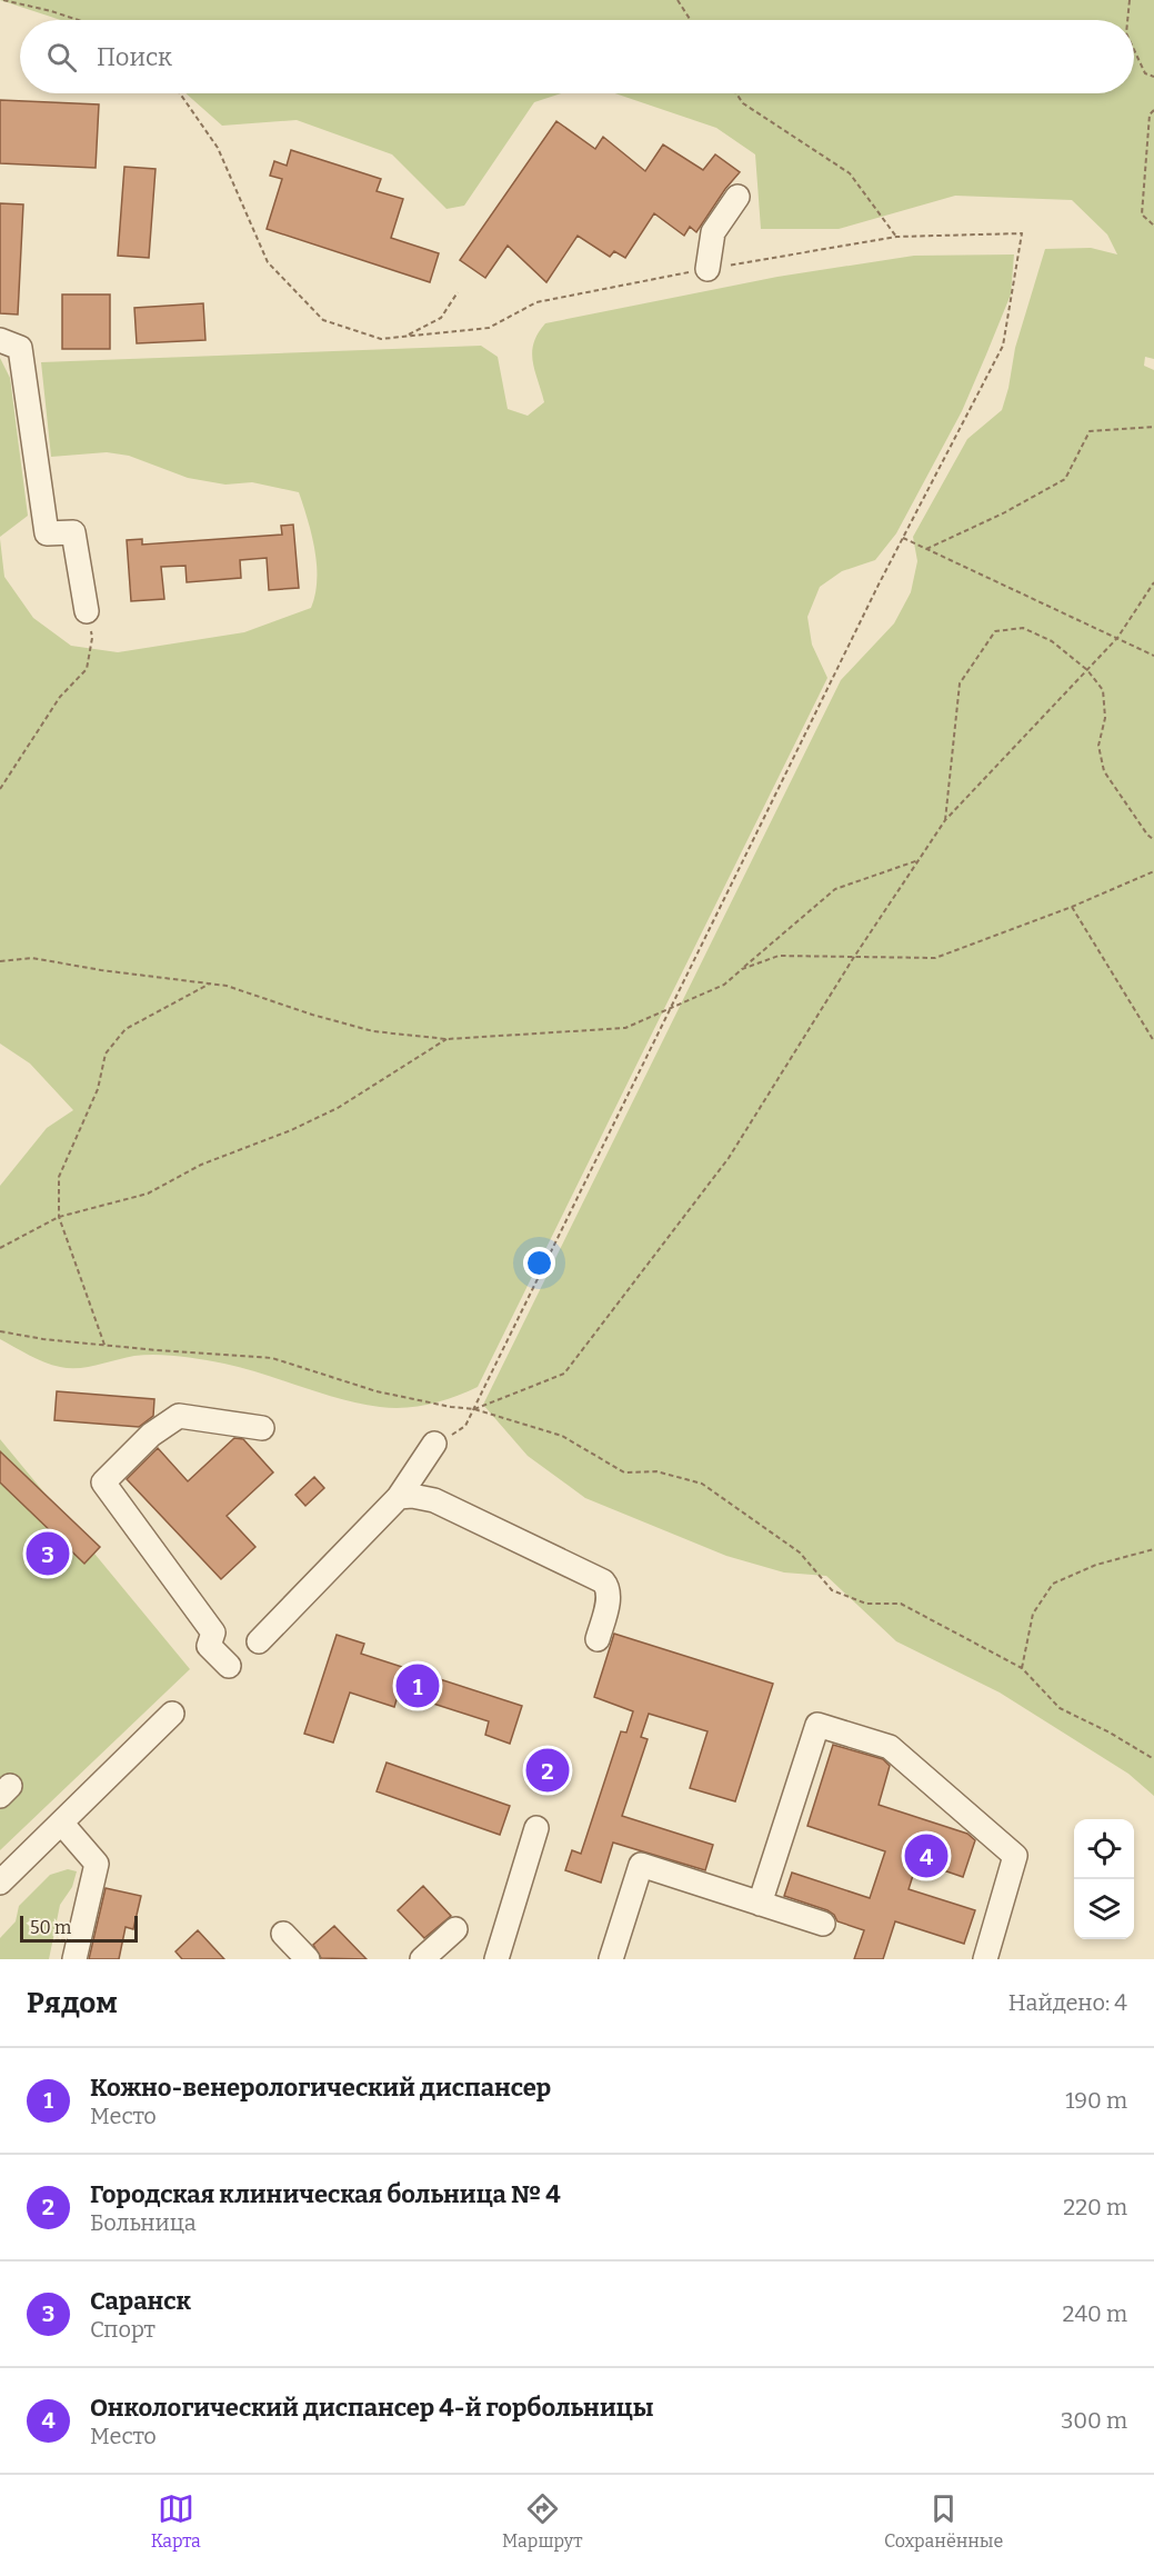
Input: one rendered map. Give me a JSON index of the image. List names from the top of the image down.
{
  "scale_bar": "50 m",
  "page": {
    "search": "Поиск",
    "pins": [
      "3",
      "1",
      "2",
      "4"
    ],
    "scale": "50 m",
    "heading": ["Рядом", "Найдено: 4"],
    "list": [
      {
        "mark": "1",
        "name": "Кожно-венерологический диспансер",
        "note": "Место",
        "value": "190 m"
      },
      {
        "mark": "2",
        "name": "Городская клиническая больница № 4",
        "note": "Больница",
        "value": "220 m"
      },
      {
        "mark": "3",
        "name": "Саранск",
        "note": "Спорт",
        "value": "240 m"
      },
      {
        "mark": "4",
        "name": "Онкологический диспансер 4-й горбольницы",
        "note": "Место",
        "value": "300 m"
      }
    ],
    "nav": ["Карта", "Маршрут", "Сохранённые"]
  }
}
